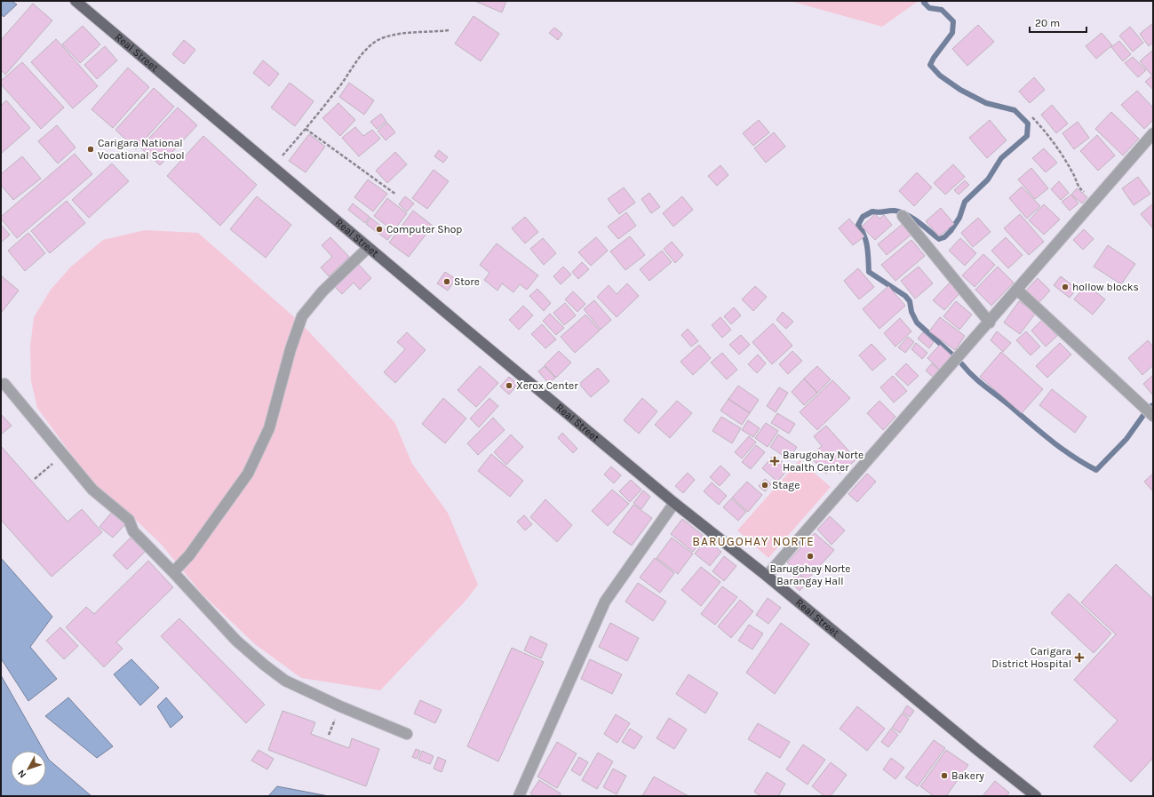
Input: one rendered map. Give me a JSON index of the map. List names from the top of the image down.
{
  "streets": {
    "main road": ["Real Street"]
  },
  "districts": ["BARUGOHAY NORTE"],
  "places": {
    "other": [
      "Carigara National Vocational School",
      "Computer Shop",
      "Store",
      "hollow blocks",
      "Xerox Center",
      "Stage",
      "Barugohay Norte Barangay Hall",
      "Bakery"
    ],
    "health": ["Barugohay Norte Health Center", "Carigara District Hospital"]
  },
  "scale_bar": "20 m",
  "north": "bottom left"
}
